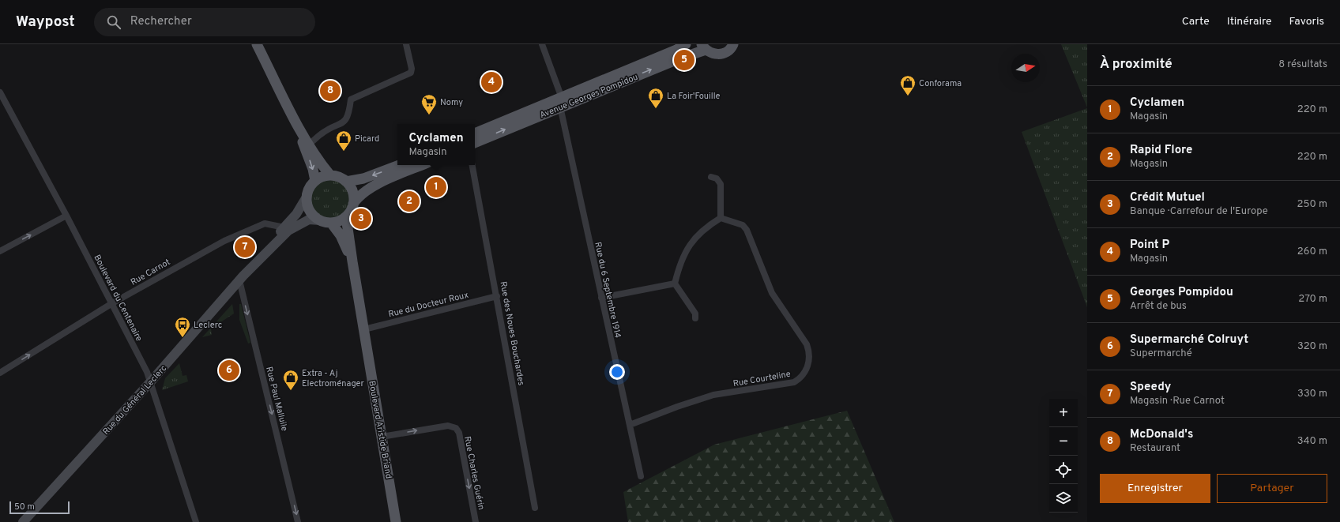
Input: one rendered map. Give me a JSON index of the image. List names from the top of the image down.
{
  "streets": {
    "main road": ["Avenue Georges Pompidou", "Rue du Général Leclerc", "Boulevard Aristide Briand"],
    "street": [
      "Rue Carnot",
      "Rue du 6 Septembre 1914",
      "Boulevard du Centenaire",
      "Rue du Docteur Roux",
      "Rue des Noues Bouchardes",
      "Rue Courteline",
      "Rue Paul Malluile",
      "Rue Charles Guérin"
    ]
  },
  "crossings": [
    ["Avenue Georges Pompidou", "Rue du 6 Septembre 1914"],
    ["Rue Carnot", "Boulevard du Centenaire"],
    ["Rue Carnot", "Rue du Général Leclerc"],
    ["Rue du 6 Septembre 1914", "Rue Courteline"],
    ["Boulevard du Centenaire", "Rue du Général Leclerc"],
    ["Rue du Docteur Roux", "Rue des Noues Bouchardes"],
    ["Rue du Docteur Roux", "Boulevard Aristide Briand"],
    ["Rue Paul Malluile", "Rue du Général Leclerc"],
    ["Boulevard Aristide Briand", "Rue Charles Guérin"]
  ],
  "one_way": ["Rue Carnot", "Rue Paul Malluile"],
  "places": {
    "shop": [
      "Conforama",
      "La Foir'Fouille",
      "Picard",
      "Extra - Aj Electroménager"
    ],
    "supermarket": ["Nomy"],
    "bus stop": ["Leclerc"]
  },
  "scale_bar": "50 m",
  "north": "right",
  "page": {
    "header": "Waypost",
    "search": "Rechercher",
    "nav": ["Carte", "Itinéraire", "Favoris"],
    "heading": ["À proximité", "8 résultats"],
    "pins": [
      "5",
      "4",
      "8",
      "1",
      "2",
      "3",
      "7",
      "6"
    ],
    "list": [
      {
        "mark": "1",
        "name": "Cyclamen",
        "note": "Magasin",
        "value": "220 m"
      },
      {
        "mark": "2",
        "name": "Rapid Flore",
        "note": "Magasin",
        "value": "220 m"
      },
      {
        "mark": "3",
        "name": "Crédit Mutuel",
        "note": "Banque · Carrefour de l'Europe",
        "value": "250 m"
      },
      {
        "mark": "4",
        "name": "Point P",
        "note": "Magasin",
        "value": "260 m"
      },
      {
        "mark": "5",
        "name": "Georges Pompidou",
        "note": "Arrêt de bus",
        "value": "270 m"
      },
      {
        "mark": "6",
        "name": "Supermarché Colruyt",
        "note": "Supermarché",
        "value": "320 m"
      },
      {
        "mark": "7",
        "name": "Speedy",
        "note": "Magasin · Rue Carnot",
        "value": "330 m"
      },
      {
        "mark": "8",
        "name": "McDonald's",
        "note": "Restaurant",
        "value": "340 m"
      }
    ],
    "popup": ["Cyclamen", "Magasin"],
    "map_buttons": ["+", "−"],
    "buttons": ["Enregistrer", "Partager"],
    "scale": "50 m"
  }
}
